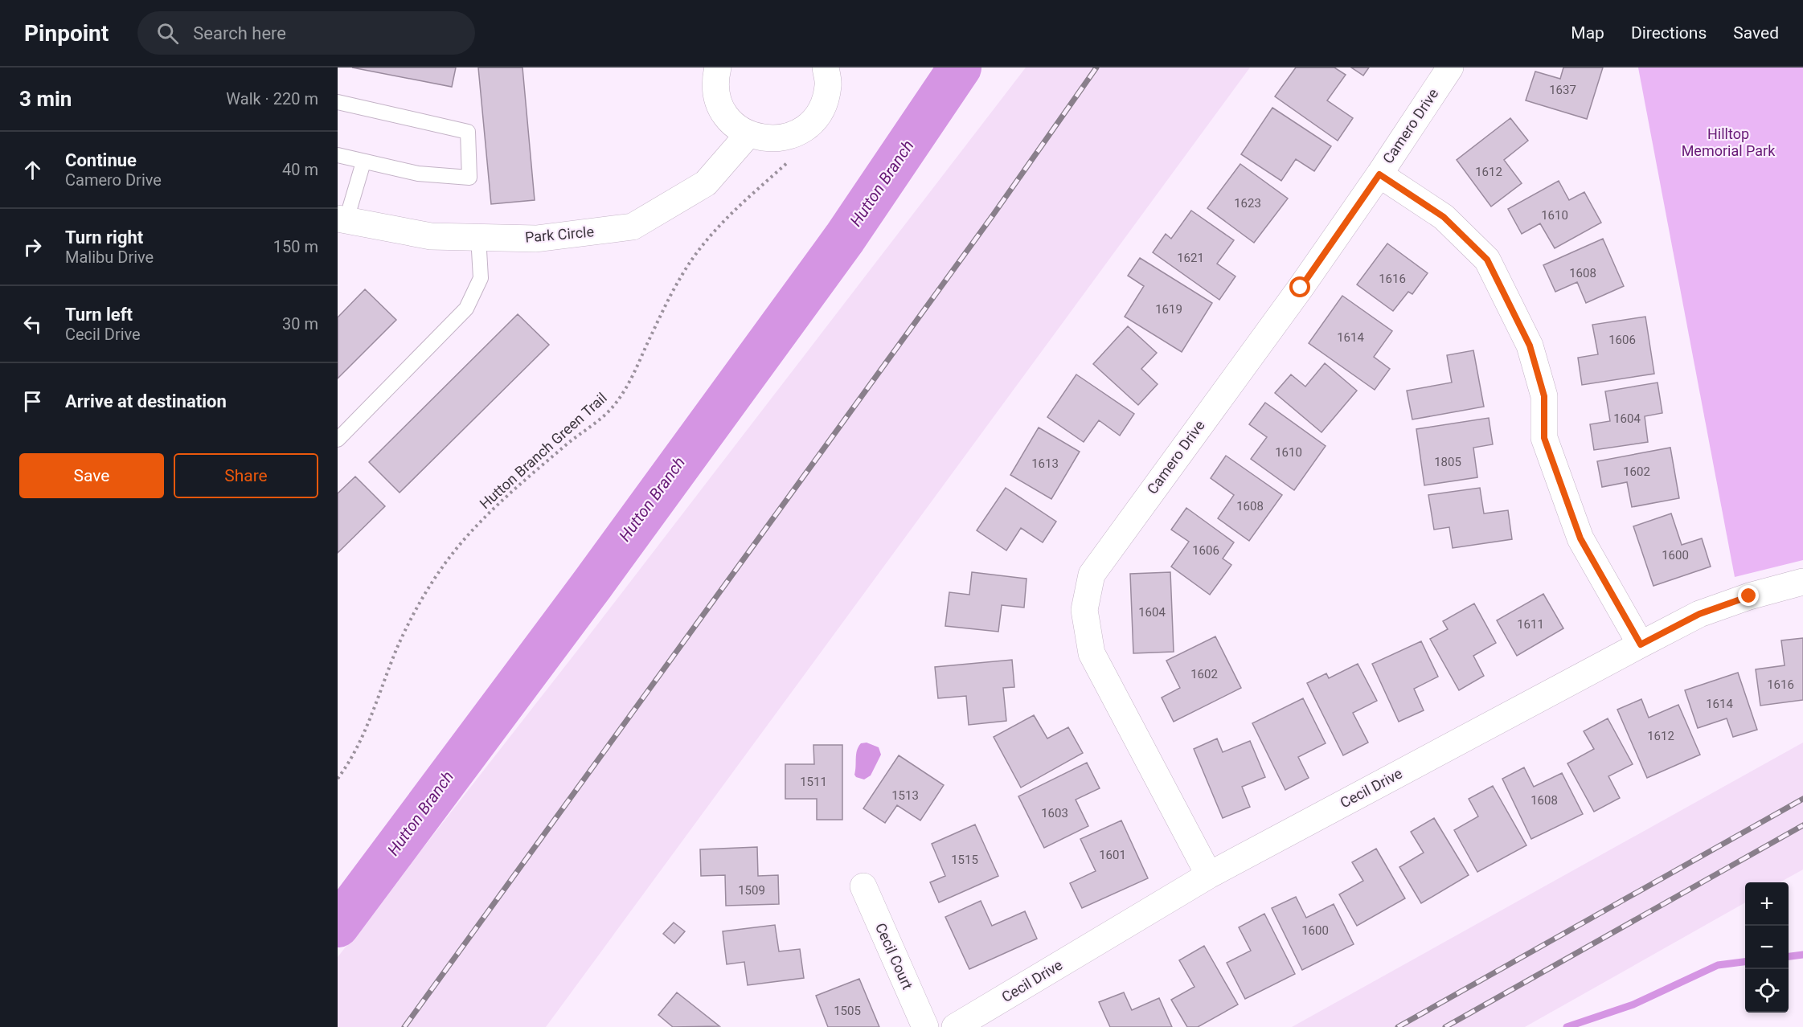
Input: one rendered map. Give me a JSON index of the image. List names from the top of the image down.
{
  "streets": {
    "street": [
      "Camero Drive",
      "Park Circle",
      "Cecil Drive",
      "Cecil Court"
    ],
    "path": ["Hutton Branch Green Trail"]
  },
  "crossings": [
    ["Camero Drive", "Cecil Drive"]
  ],
  "water": ["Hutton Branch"],
  "parks": ["Hilltop Memorial Park"],
  "house_numbers": [
    "1637",
    "1612",
    "1623",
    "1610",
    "1621",
    "1608",
    "1616",
    "1619",
    "1614",
    "1606",
    "1604",
    "1610",
    "1805",
    "1613",
    "1602",
    "1608",
    "1606",
    "1600",
    "1604",
    "1611",
    "1602",
    "1616",
    "1614",
    "1612",
    "1511",
    "1513",
    "1608",
    "1603",
    "1601",
    "1515",
    "1509",
    "1600",
    "1505"
  ],
  "page": {
    "header": "Pinpoint",
    "search": "Search here",
    "nav": ["Map", "Directions", "Saved"],
    "heading": ["3 min", "Walk · 220 m"],
    "list": [
      ["Continue", "Camero Drive", "40 m"],
      ["Turn right", "Malibu Drive", "150 m"],
      ["Turn left", "Cecil Drive", "30 m"],
      "Arrive at destination"
    ],
    "buttons": ["Save", "Share"],
    "map_buttons": ["+", "−"]
  }
}
